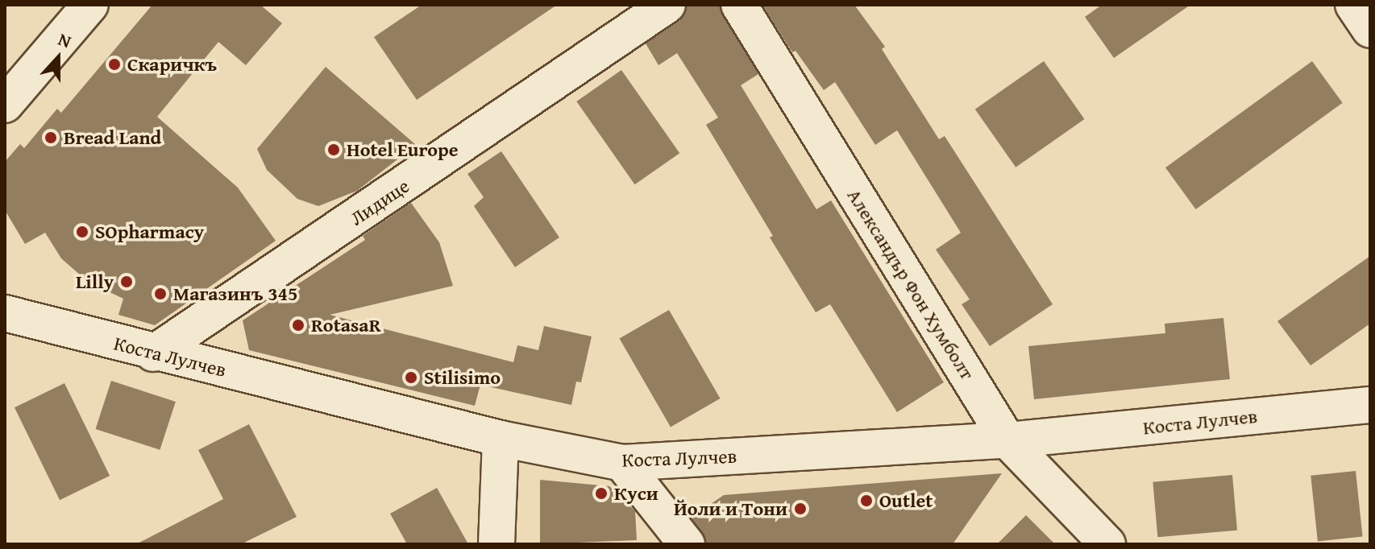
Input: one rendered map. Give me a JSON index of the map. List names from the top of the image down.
{
  "streets": {
    "street": ["Лидице", "Александър Фон Хумболт", "Коста Лулчев"]
  },
  "crossings": [
    ["Лидице", "Коста Лулчев"],
    ["Александър Фон Хумболт", "Коста Лулчев"]
  ],
  "places": [
    "Скаричкъ",
    "Bread Land",
    "Hotel Europe",
    "SOpharmacy",
    "Lilly",
    "Магазинъ 345",
    "RotasaR",
    "Stilisimo",
    "Куси",
    "Outlet",
    "Йоли и Тони"
  ],
  "north": "top"
}
